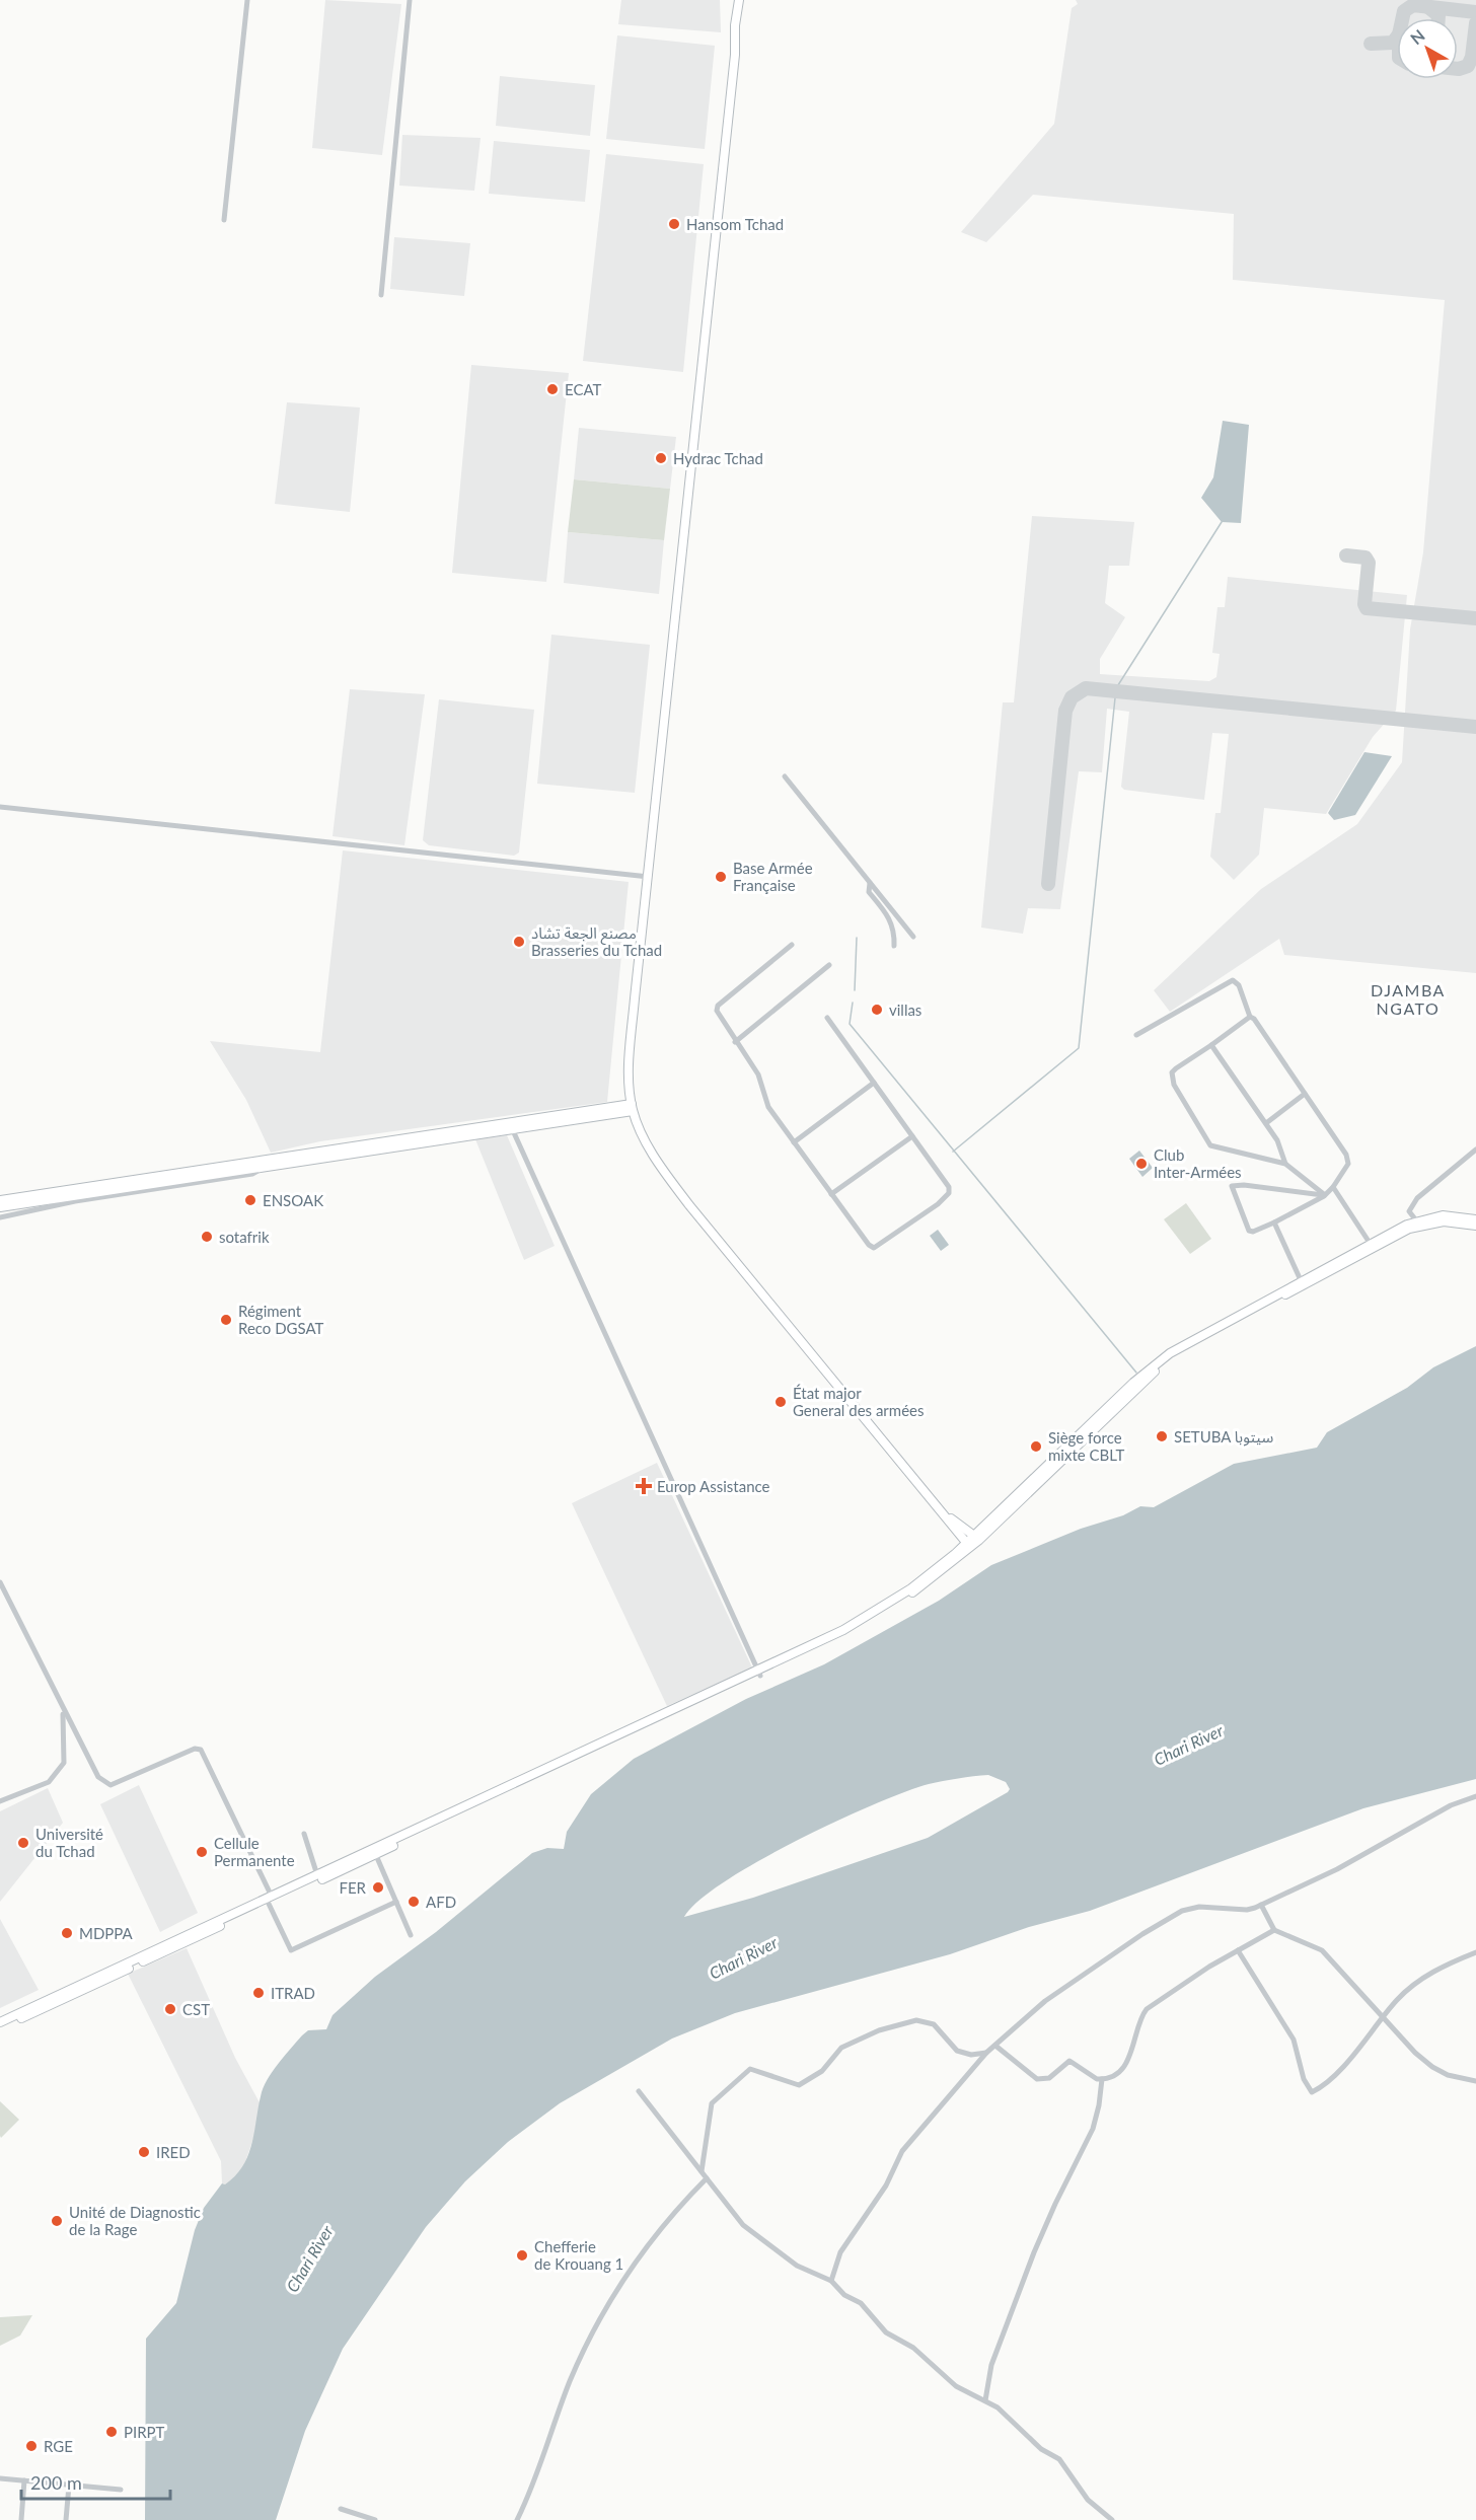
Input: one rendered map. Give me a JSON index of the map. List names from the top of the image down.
{
  "districts": ["DJAMBA NGATO"],
  "water": ["Chari River"],
  "places": {
    "other": [
      "Hansom Tchad",
      "ECAT",
      "Hydrac Tchad",
      "Base Armée Française",
      "مصنع الجعة تشاد Brasseries du Tchad",
      "villas",
      "Club Inter-Armées",
      "ENSOAK",
      "sotafrik",
      "Régiment Reco DGSAT",
      "État major General des armées",
      "SETUBA سيتوبا",
      "Siège force mixte CBLT",
      "Université du Tchad",
      "Cellule Permanente",
      "FER",
      "AFD",
      "MDPPA",
      "ITRAD",
      "CST",
      "IRED",
      "Unité de Diagnostic de la Rage",
      "Chefferie de Krouang 1",
      "PIRPT",
      "RGE"
    ],
    "health": ["Europ Assistance"]
  },
  "scale_bar": "200 m",
  "north": "top left"
}
